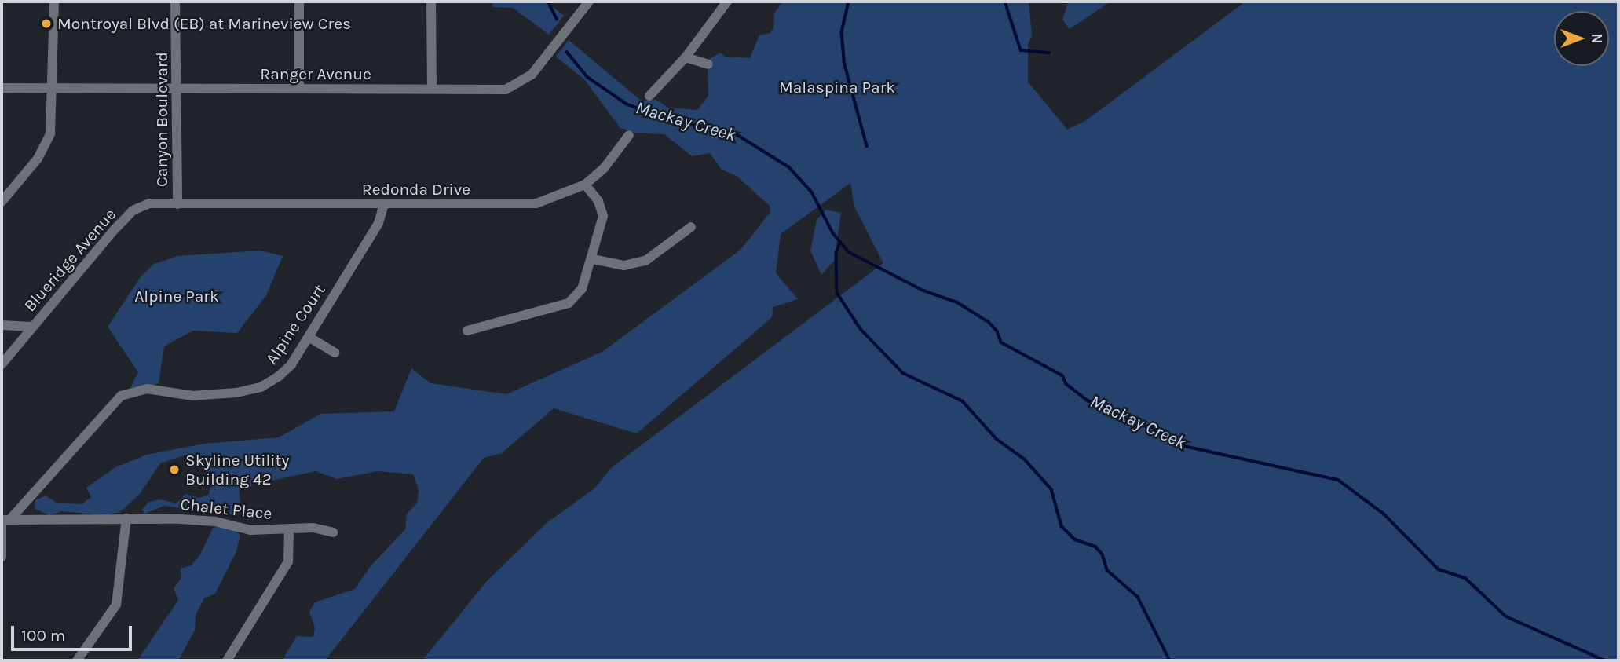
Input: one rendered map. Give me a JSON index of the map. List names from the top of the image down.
{
  "streets": {
    "street": [
      "Ranger Avenue",
      "Canyon Boulevard",
      "Redonda Drive",
      "Blueridge Avenue",
      "Alpine Court",
      "Chalet Place"
    ]
  },
  "crossings": [
    ["Ranger Avenue", "Canyon Boulevard"],
    ["Canyon Boulevard", "Redonda Drive"],
    ["Canyon Boulevard", "Blueridge Avenue"],
    ["Redonda Drive", "Blueridge Avenue"],
    ["Redonda Drive", "Alpine Court"],
    ["Alpine Court", "Chalet Place"]
  ],
  "water": ["Mackay Creek"],
  "parks": ["Malaspina Park", "Alpine Park"],
  "places": ["Montroyal Blvd (EB) at Marineview Cres", "Skyline Utility Building 42"],
  "scale_bar": "100 m",
  "north": "right"
}
